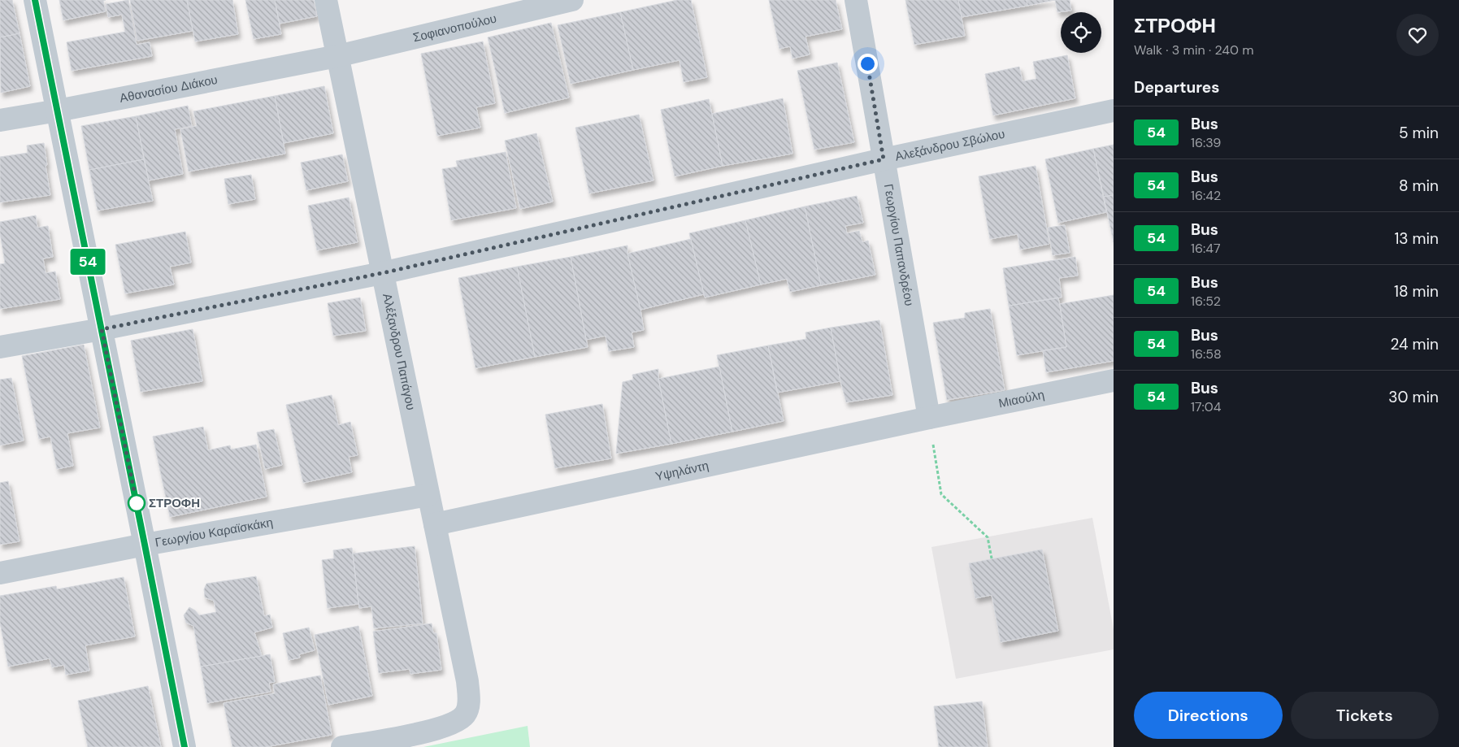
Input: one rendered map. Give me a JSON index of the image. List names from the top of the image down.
{
  "streets": {
    "street": [
      "Σοφιανοπούλου",
      "Αθανασίου Διάκου",
      "Αλεξάνδρου Σβώλου",
      "Γεωργίου Παπανδρέου",
      "Αλέξανδρου Παπάγου",
      "Μιαούλη",
      "Υψηλάντη",
      "Γεωργίου Καραϊσκάκη"
    ]
  },
  "crossings": [
    ["Σοφιανοπούλου", "Αθανασίου Διάκου"],
    ["Σοφιανοπούλου", "Αλέξανδρου Παπάγου"],
    ["Αθανασίου Διάκου", "Αλέξανδρου Παπάγου"],
    ["Αλεξάνδρου Σβώλου", "Γεωργίου Παπανδρέου"],
    ["Αλεξάνδρου Σβώλου", "Αλέξανδρου Παπάγου"],
    ["Γεωργίου Παπανδρέου", "Μιαούλη"],
    ["Γεωργίου Παπανδρέου", "Υψηλάντη"],
    ["Αλέξανδρου Παπάγου", "Υψηλάντη"],
    ["Αλέξανδρου Παπάγου", "Γεωργίου Καραϊσκάκη"],
    ["Μιαούλη", "Υψηλάντη"]
  ],
  "places": ["ΣΤΡΟΦΗ"],
  "lines": ["bus line 54"],
  "page": {
    "on_map": "54",
    "heading": [
      ["ΣΤΡΟΦΗ", "Walk · 3 min · 240 m"],
      "Departures"
    ],
    "list": [
      {
        "mark": "54",
        "name": "Bus",
        "note": "16:39",
        "value": "5 min"
      },
      {
        "mark": "54",
        "name": "Bus",
        "note": "16:42",
        "value": "8 min"
      },
      {
        "mark": "54",
        "name": "Bus",
        "note": "16:47",
        "value": "13 min"
      },
      {
        "mark": "54",
        "name": "Bus",
        "note": "16:52",
        "value": "18 min"
      },
      {
        "mark": "54",
        "name": "Bus",
        "note": "16:58",
        "value": "24 min"
      },
      {
        "mark": "54",
        "name": "Bus",
        "note": "17:04",
        "value": "30 min"
      }
    ],
    "buttons": ["Directions", "Tickets"]
  }
}
